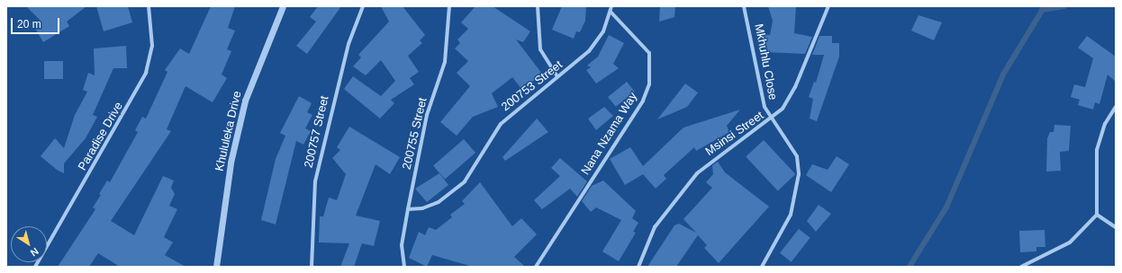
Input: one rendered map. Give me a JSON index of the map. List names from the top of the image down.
{
  "streets": {
    "street": [
      "Mkhuhlu Close",
      "200753 Street",
      "Khululeka Drive",
      "200757 Street",
      "200755 Street",
      "Nana Nzama Way",
      "Msinsi Street",
      "Paradise Drive"
    ]
  },
  "crossings": [
    ["Mkhuhlu Close", "Msinsi Street"],
    ["200753 Street", "200755 Street"],
    ["200753 Street", "Nana Nzama Way"]
  ],
  "scale_bar": "20 m",
  "north": "bottom right"
}
